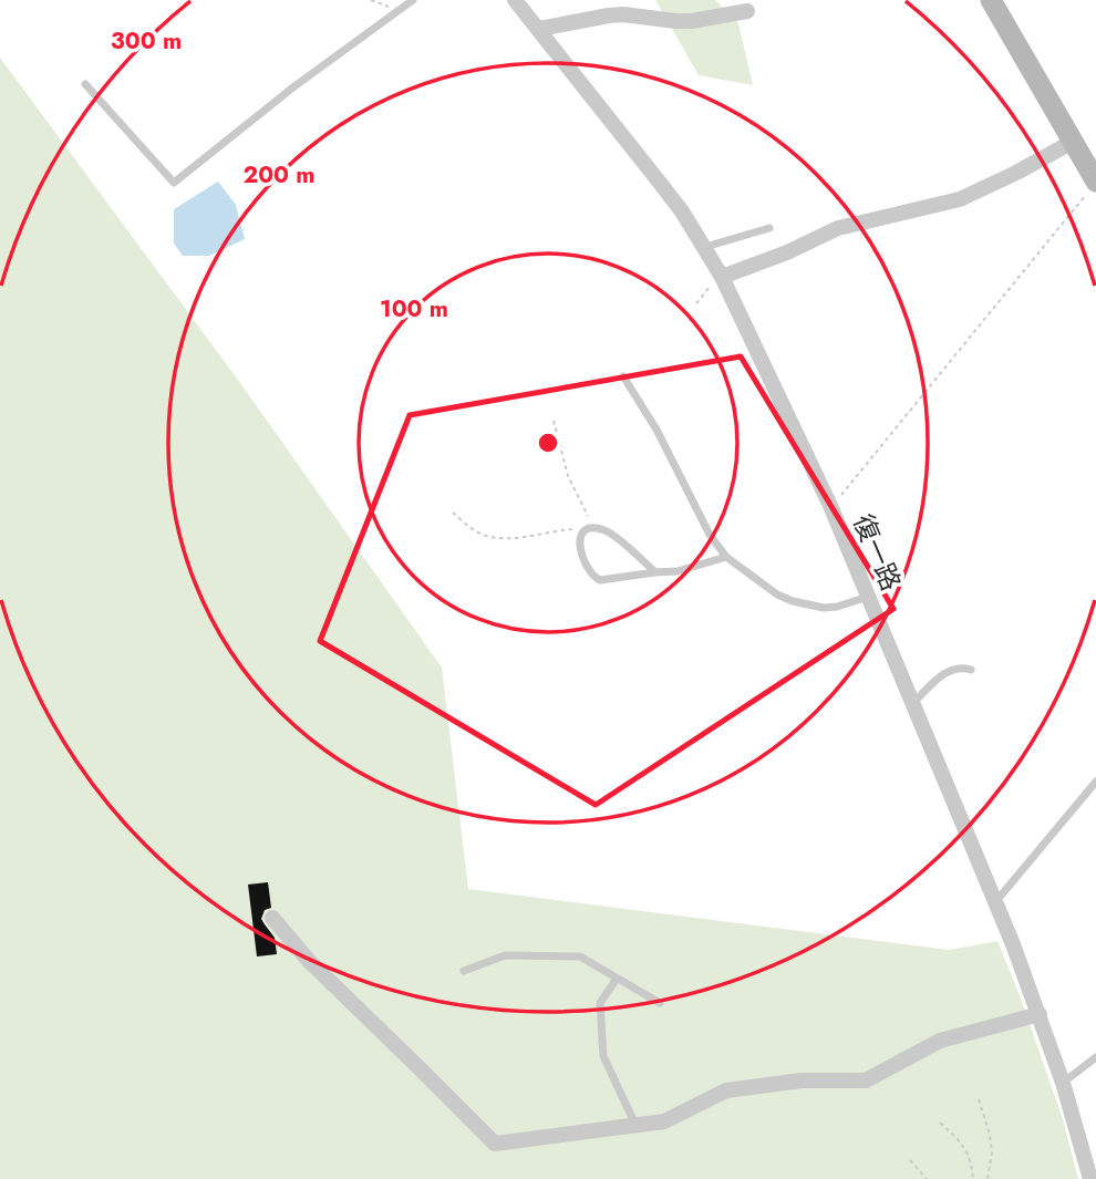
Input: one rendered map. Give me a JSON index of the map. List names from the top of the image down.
{
  "streets": {
    "street": ["復一路"]
  },
  "rings": ["300 m", "200 m", "100 m"]
}
